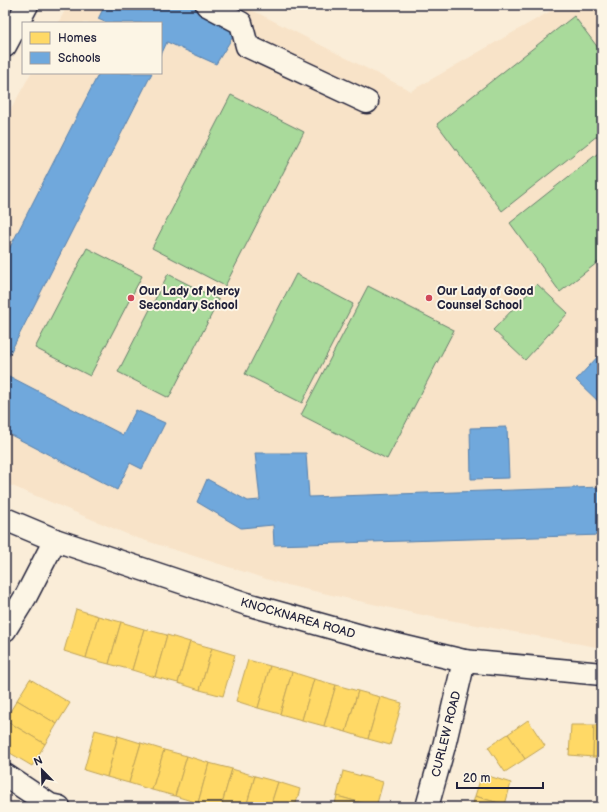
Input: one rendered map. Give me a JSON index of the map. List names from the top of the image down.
{
  "streets": {
    "street": ["KNOCKNAREA ROAD", "CURLEW ROAD"]
  },
  "crossings": [
    ["KNOCKNAREA ROAD", "CURLEW ROAD"]
  ],
  "places": ["Our Lady of Mercy Secondary School", "Our Lady of Good Counsel School"],
  "legend": ["Homes", "Schools"],
  "scale_bar": "20 m",
  "north": "top left"
}
